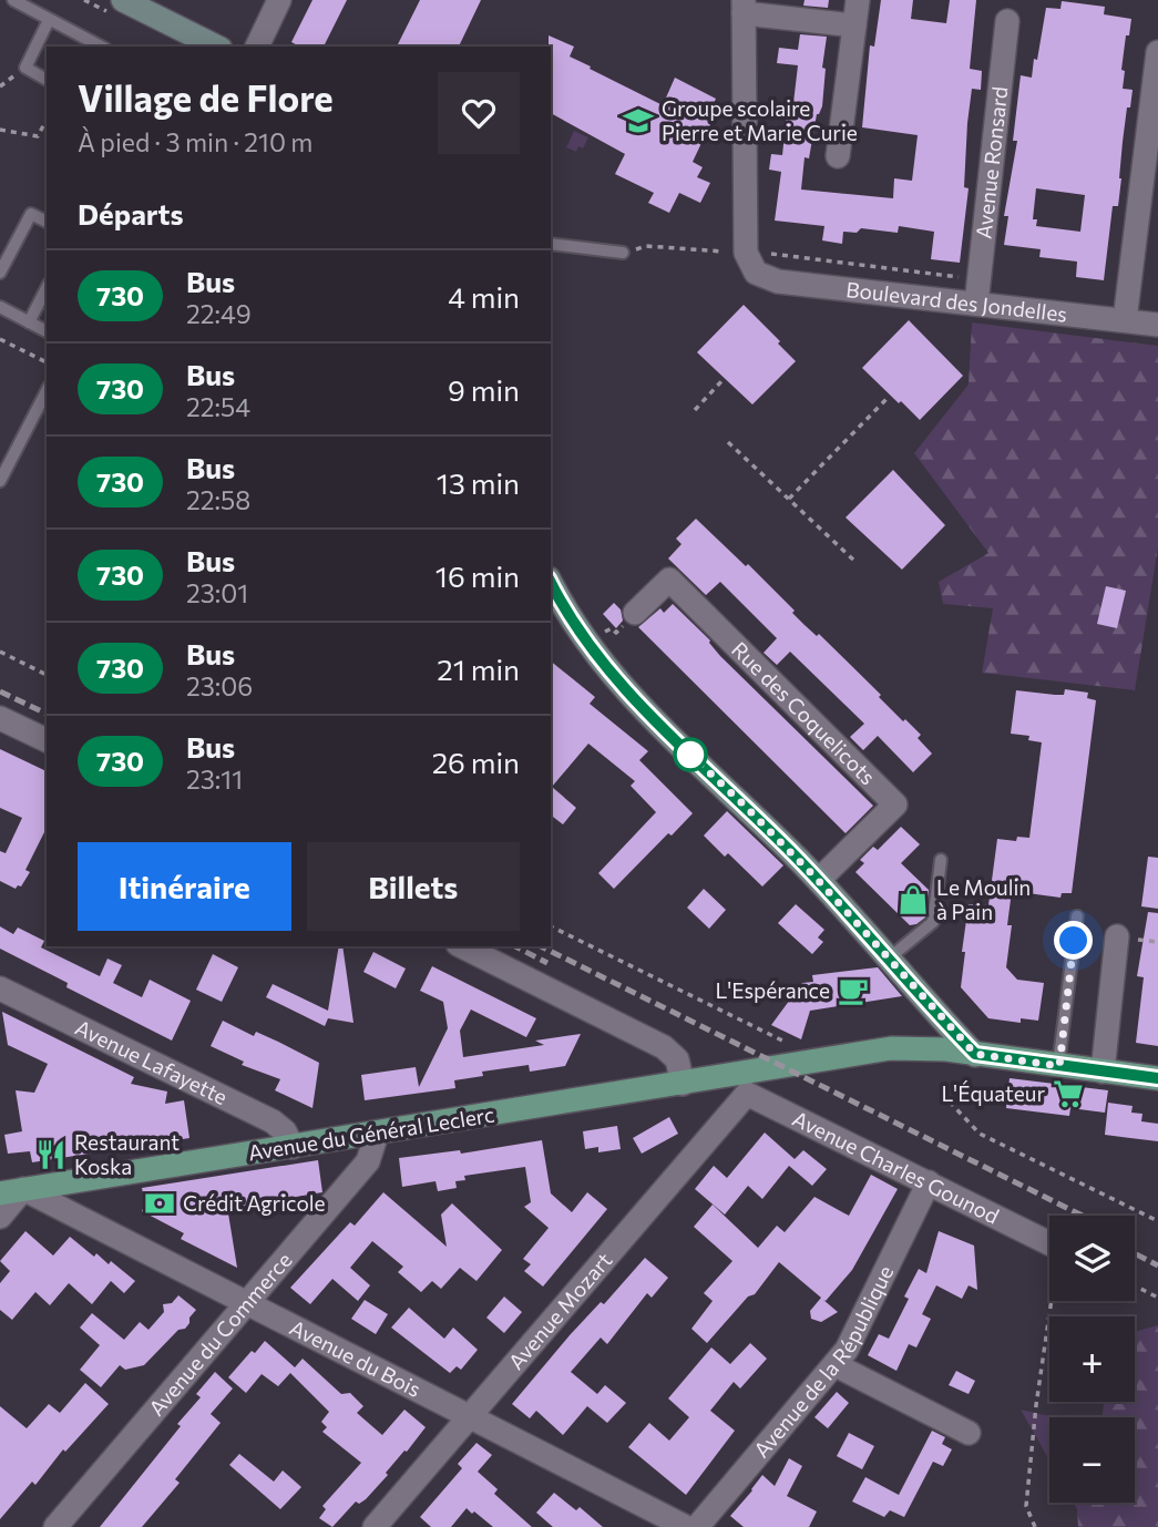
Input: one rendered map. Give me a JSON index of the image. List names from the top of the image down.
{
  "streets": {
    "main road": ["Avenue du Général Leclerc"],
    "street": [
      "Avenue Ronsard",
      "Boulevard des Jondelles",
      "Rue des Coquelicots",
      "Avenue Lafayette",
      "Avenue Charles Gounod",
      "Avenue Mozart",
      "Avenue du Commerce",
      "Avenue du Bois",
      "Avenue de la République"
    ]
  },
  "crossings": [
    ["Avenue Ronsard", "Boulevard des Jondelles"],
    ["Avenue Lafayette", "Avenue du Général Leclerc"],
    ["Avenue du Général Leclerc", "Avenue Charles Gounod"],
    ["Avenue du Général Leclerc", "Avenue Mozart"],
    ["Avenue du Général Leclerc", "Avenue du Commerce"],
    ["Avenue du Général Leclerc", "Avenue du Bois"],
    ["Avenue Charles Gounod", "Avenue Mozart"],
    ["Avenue Charles Gounod", "Avenue de la République"],
    ["Avenue Mozart", "Avenue du Bois"],
    ["Avenue du Commerce", "Avenue du Bois"]
  ],
  "places": {
    "school or university": ["Groupe scolaire Pierre et Marie Curie"],
    "shop": ["Le Moulin à Pain"],
    "cafe": ["L'Espérance"],
    "supermarket": ["L'Équateur"],
    "restaurant": ["Restaurant Koska"],
    "bank": ["Crédit Agricole"]
  },
  "lines": ["bus line 730"],
  "page": {
    "heading": [
      ["Village de Flore", "À pied · 3 min · 210 m"],
      "Départs"
    ],
    "list": [
      {
        "mark": "730",
        "name": "Bus",
        "note": "22:49",
        "value": "4 min"
      },
      {
        "mark": "730",
        "name": "Bus",
        "note": "22:54",
        "value": "9 min"
      },
      {
        "mark": "730",
        "name": "Bus",
        "note": "22:58",
        "value": "13 min"
      },
      {
        "mark": "730",
        "name": "Bus",
        "note": "23:01",
        "value": "16 min"
      },
      {
        "mark": "730",
        "name": "Bus",
        "note": "23:06",
        "value": "21 min"
      },
      {
        "mark": "730",
        "name": "Bus",
        "note": "23:11",
        "value": "26 min"
      }
    ],
    "buttons": ["Itinéraire", "Billets"],
    "map_buttons": ["+", "−"]
  }
}
